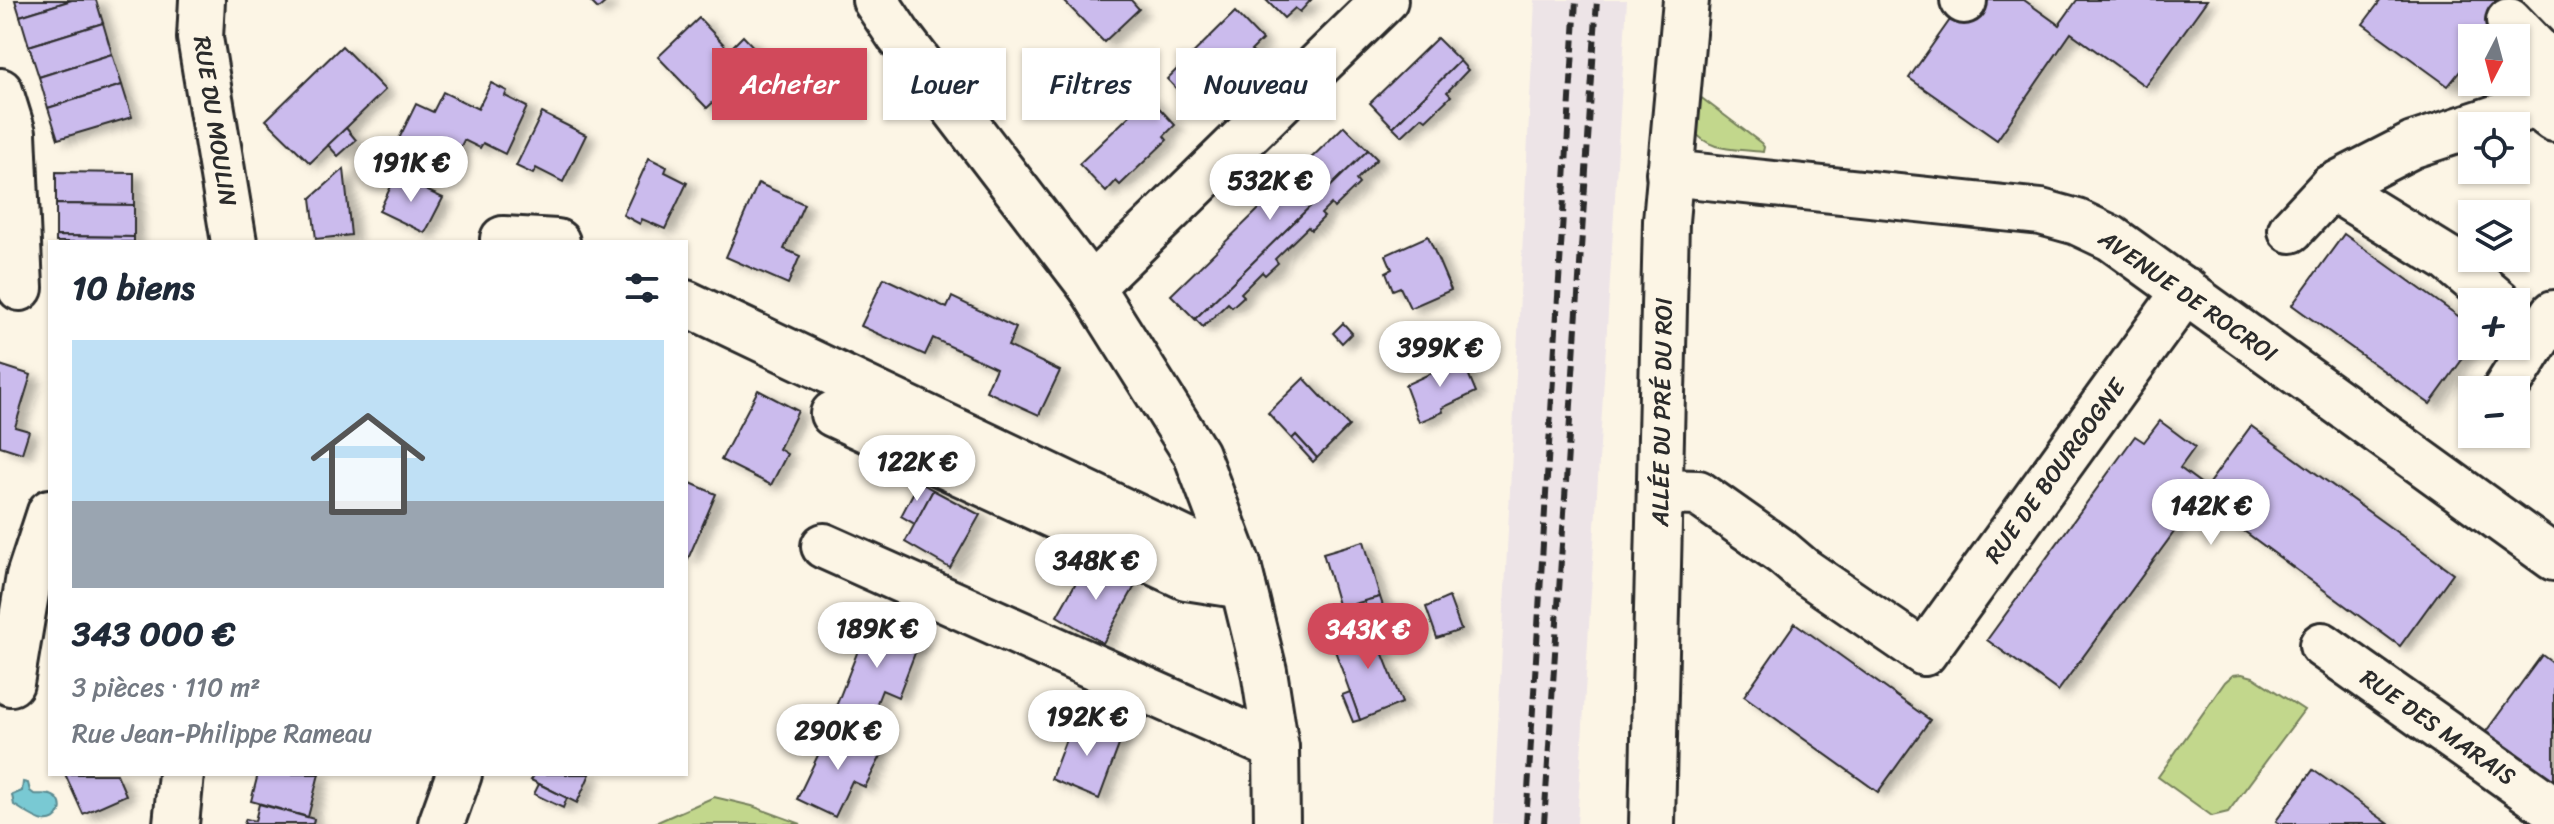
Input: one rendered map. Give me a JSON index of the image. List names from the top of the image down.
{
  "streets": {
    "street": [
      "RUE DU MOULIN",
      "AVENUE DE ROCROI",
      "ALLÉE DU PRÉ DU ROI",
      "RUE DE BOURGOGNE",
      "RUE DES MARAIS"
    ]
  },
  "crossings": [
    ["AVENUE DE ROCROI", "ALLÉE DU PRÉ DU ROI"],
    ["AVENUE DE ROCROI", "RUE DE BOURGOGNE"],
    ["ALLÉE DU PRÉ DU ROI", "RUE DE BOURGOGNE"]
  ],
  "north": "bottom",
  "page": {
    "map_buttons": ["+", "−"],
    "chip": [
      "Acheter",
      "Louer",
      "Filtres",
      "Nouveau"
    ],
    "price": [
      "191K €",
      "532K €",
      "399K €",
      "122K €",
      "142K €",
      "348K €",
      "189K €",
      "343K €",
      "192K €",
      "290K €"
    ],
    "heading": "10 biens",
    "list": [
      {
        "name": "343 000 €",
        "note": "3 pièces · 110 m² · Rue Jean-Philippe Rameau"
      }
    ]
  }
}
